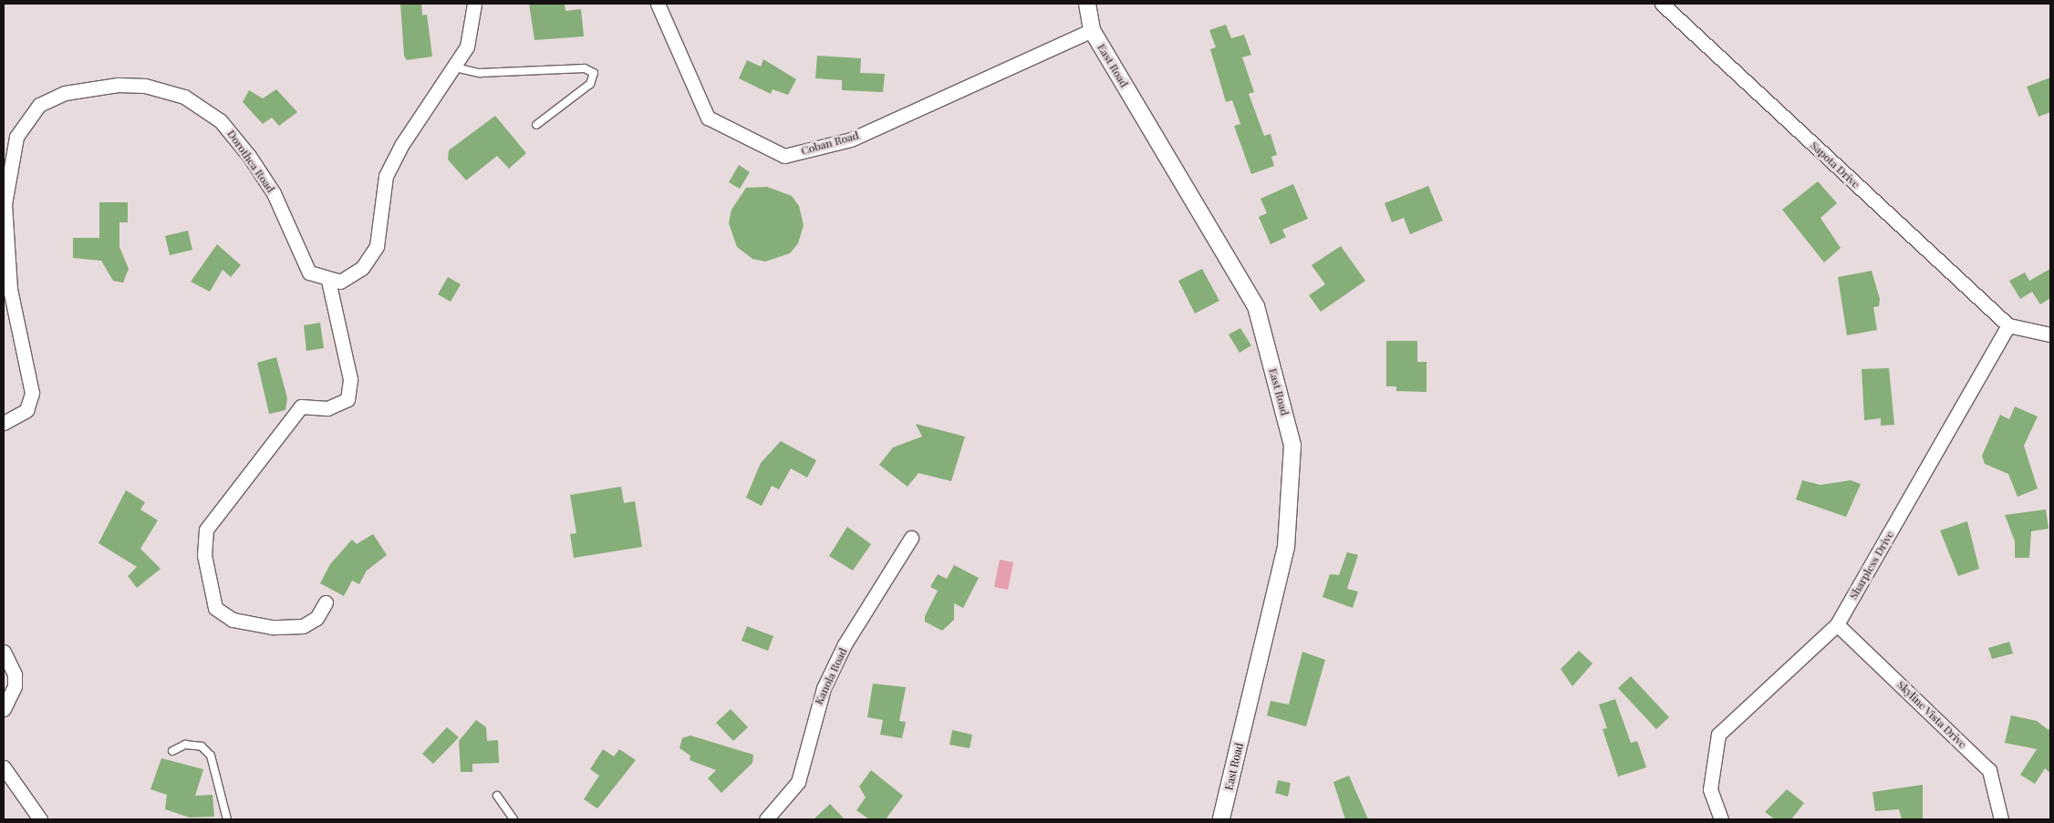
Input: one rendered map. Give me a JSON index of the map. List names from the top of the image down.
{
  "streets": {
    "street": [
      "East Road",
      "Coban Road",
      "Dorothea Road",
      "Sapota Drive",
      "Sharpless Drive",
      "Kanola Road",
      "Skyline Vista Drive"
    ]
  },
  "crossings": [
    ["East Road", "Coban Road"],
    ["Sapota Drive", "Sharpless Drive"],
    ["Sharpless Drive", "Skyline Vista Drive"]
  ]
}
